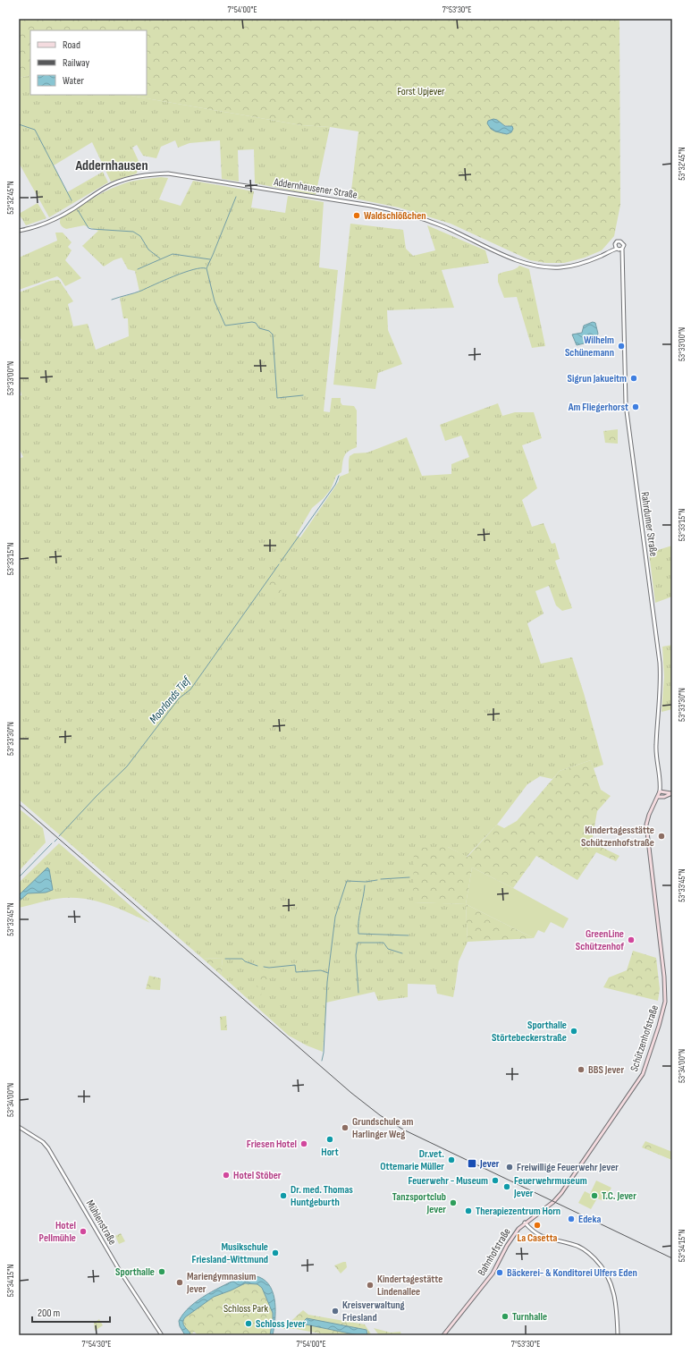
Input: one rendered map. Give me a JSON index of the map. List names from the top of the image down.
{
  "streets": {
    "main road": ["Schützenhofstraße", "Bahnhofstraße"],
    "street": ["Addernhausener Straße", "Rahrdumer Straße", "Mühlenstraße"]
  },
  "crossings": [
    ["Addernhausener Straße", "Rahrdumer Straße"],
    ["Rahrdumer Straße", "Schützenhofstraße"],
    ["Schützenhofstraße", "Bahnhofstraße"]
  ],
  "districts": ["Addernhausen"],
  "water": ["Moorlands Tief"],
  "parks": ["Forst Upjever", "Schloss Park"],
  "places": {
    "other": [
      "Waldschlößchen",
      "Wilhelm Schünemann",
      "Sigrun Jakueitm",
      "Am Fliegerhorst",
      "Kindertagesstätte Schützenhofstraße",
      "GreenLine Schützenhof",
      "Sporthalle Störtebeckerstraße",
      "BBS Jever",
      "Grundschule am Harlinger Weg",
      "Hort",
      "Friesen Hotel",
      "Dr.vet. Ottemarie Müller",
      "Freiwillige Feuerwehr Jever",
      "Hotel Stöber",
      "Feuerwehr - Museum",
      "Feuerwehrmuseum Jever",
      "Dr. med. Thomas Huntgeburth",
      "T.C. Jever",
      "Tanzsportclub Jever",
      "Therapiezentrum Horn",
      "Edeka",
      "La Casetta",
      "Hotel Pellmühle",
      "Musikschule Friesland-Wittmund",
      "Sporthalle",
      "Bäckerei- & Konditorei Ulfers Eden",
      "Mariengymnasium Jever",
      "Kindertagestätte Lindenallee",
      "Kreisverwaltung Friesland",
      "Turnhalle",
      "Schloss Jever"
    ],
    "transit": ["Jever"]
  },
  "legend": ["Road", "Railway", "Water"],
  "scale_bar": "200 m",
  "coordinates": [
    "7°54'00\"E",
    "7°53'30\"E",
    "53°32'45\"N",
    "53°33'00\"N",
    "53°33'15\"N",
    "53°33'30\"N",
    "53°33'45\"N",
    "53°34'00\"N",
    "53°34'15\"N",
    "7°54'30\"E"
  ]
}
